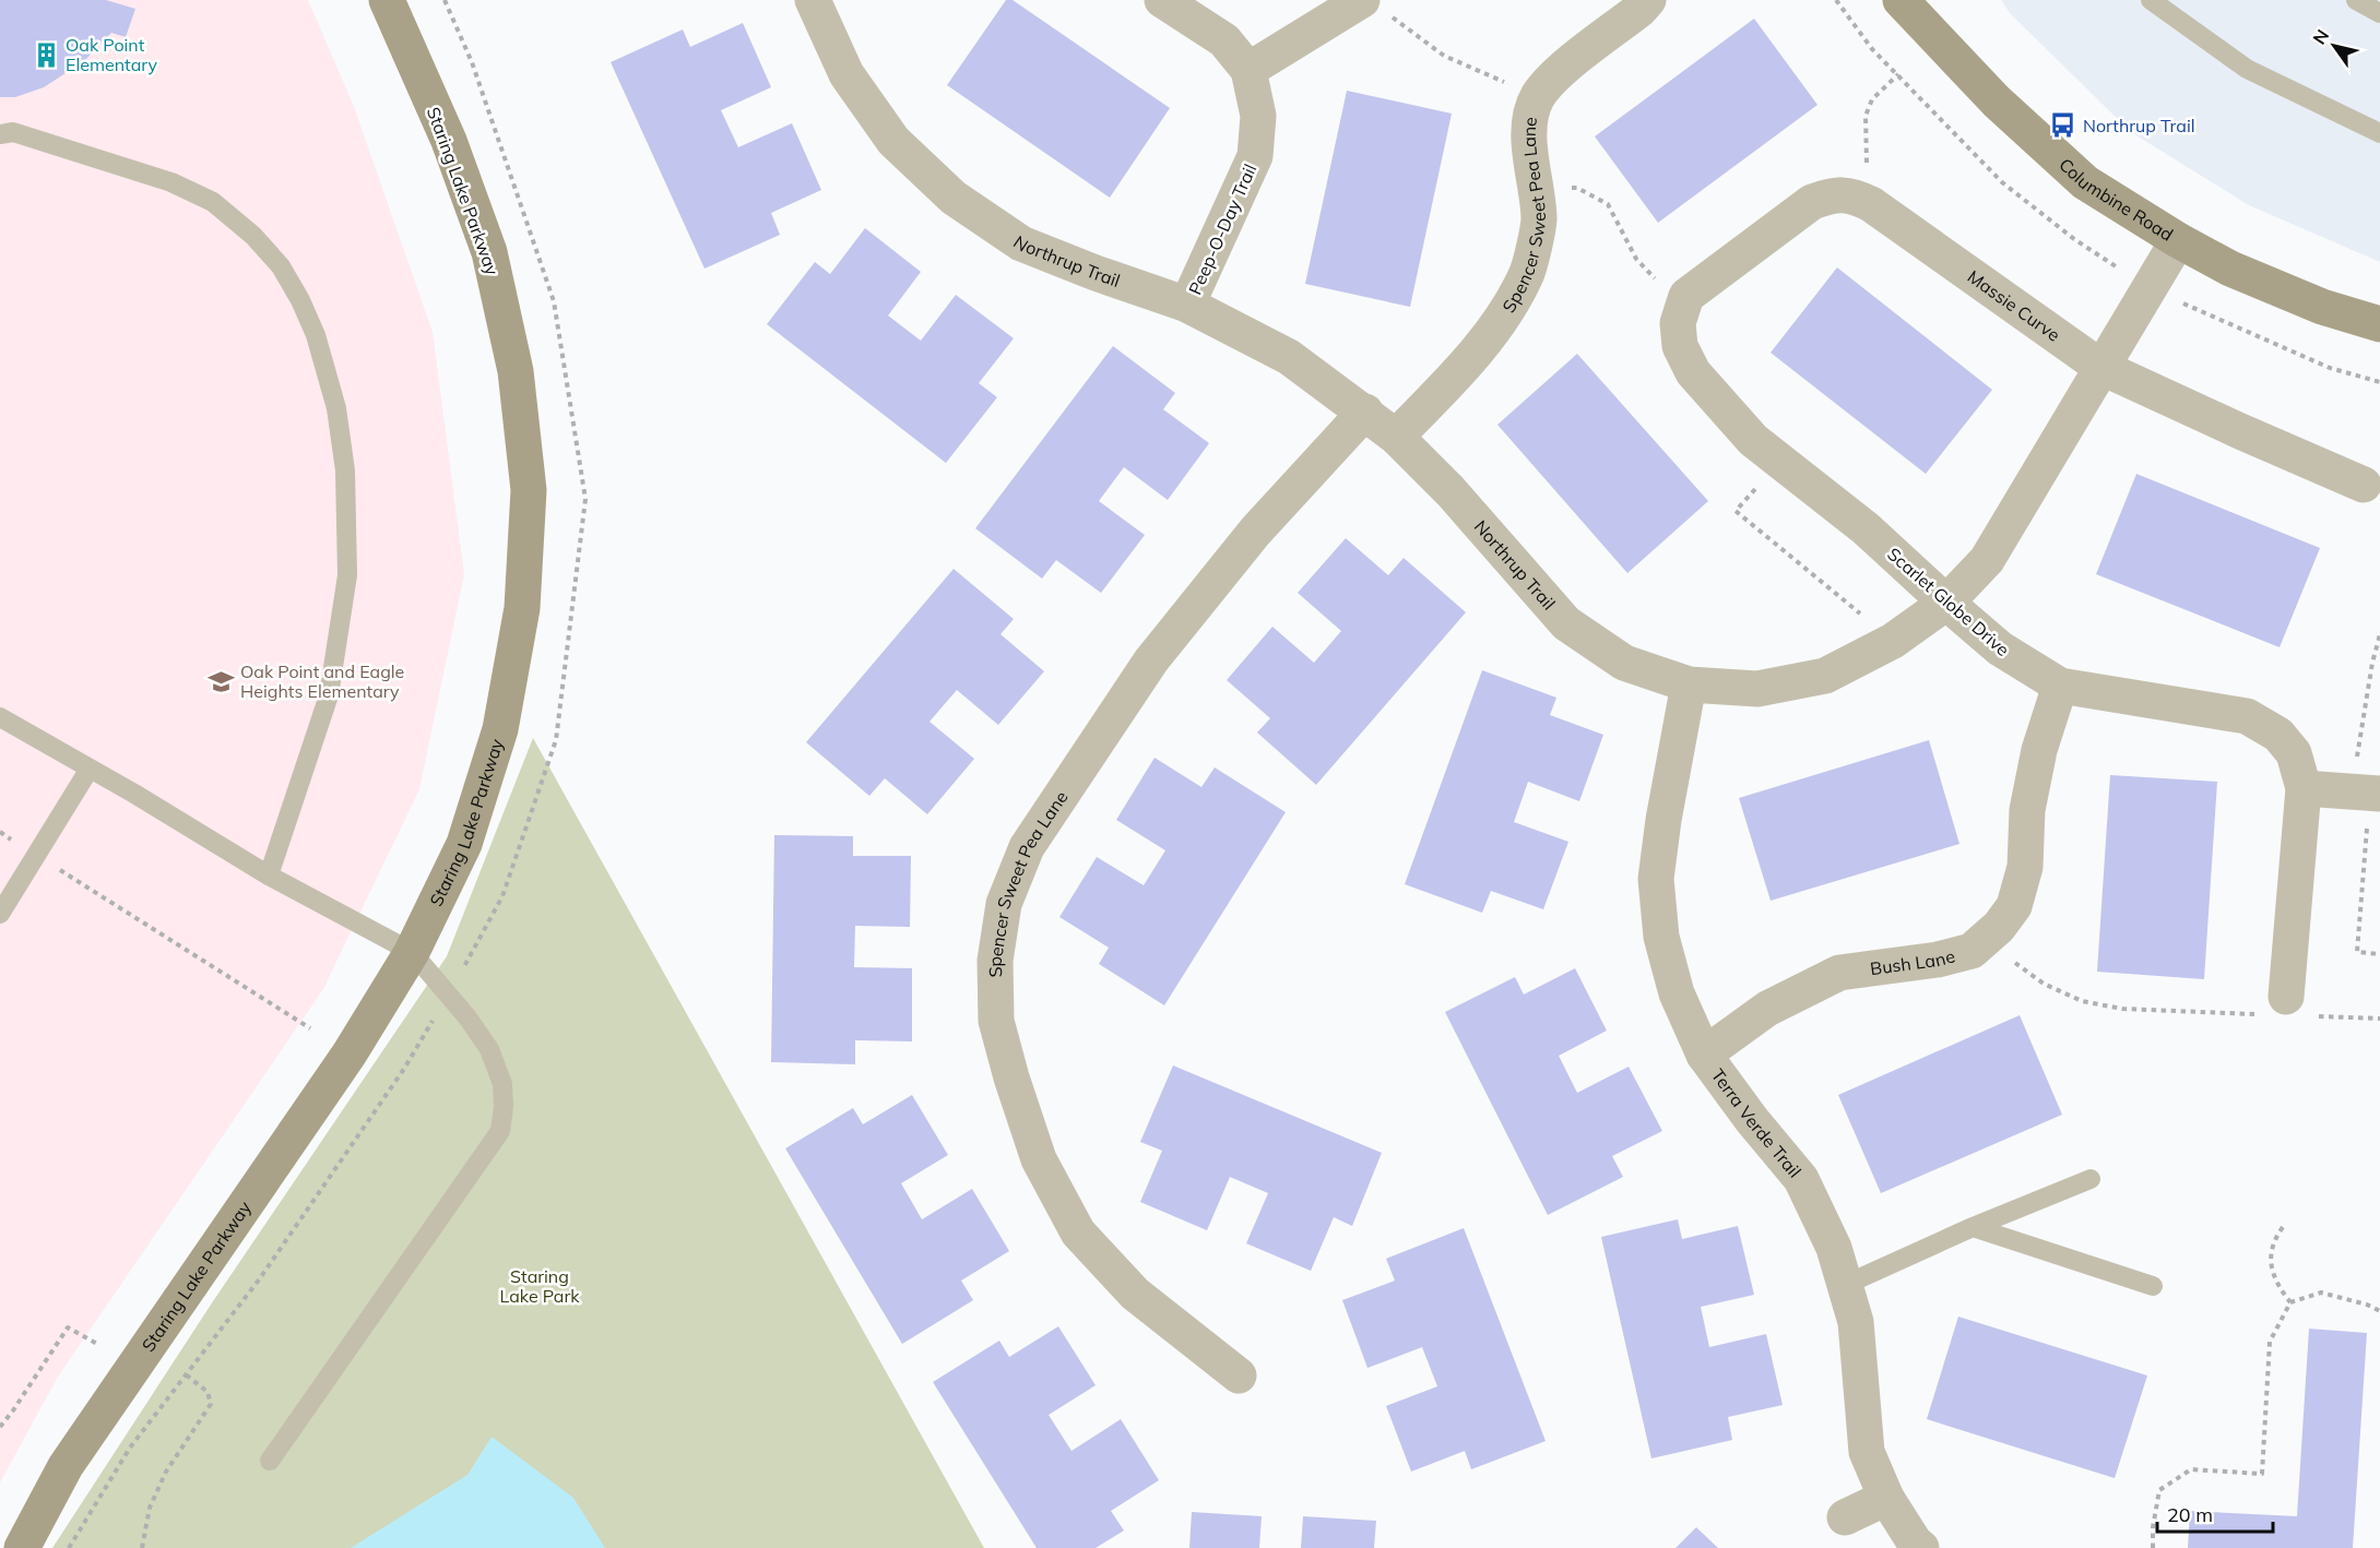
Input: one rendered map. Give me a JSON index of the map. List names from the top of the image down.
{
  "streets": {
    "street": [
      "Staring Lake Parkway",
      "Columbine Road",
      "Spencer Sweet Pea Lane",
      "Peep-O-Day Trail",
      "Northrup Trail",
      "Massie Curve",
      "Scarlet Globe Drive",
      "Bush Lane",
      "Terra Verde Trail"
    ]
  },
  "crossings": [
    ["Columbine Road", "Northrup Trail"],
    ["Spencer Sweet Pea Lane", "Northrup Trail"],
    ["Peep-O-Day Trail", "Northrup Trail"],
    ["Northrup Trail", "Massie Curve"],
    ["Northrup Trail", "Scarlet Globe Drive"],
    ["Northrup Trail", "Terra Verde Trail"],
    ["Massie Curve", "Scarlet Globe Drive"],
    ["Scarlet Globe Drive", "Bush Lane"],
    ["Bush Lane", "Terra Verde Trail"]
  ],
  "parks": ["Staring Lake Park"],
  "places": {
    "building": ["Oak Point Elementary"],
    "bus stop": ["Northrup Trail"],
    "school or university": ["Oak Point and Eagle Heights Elementary"]
  },
  "scale_bar": "20 m",
  "north": "top left"
}
